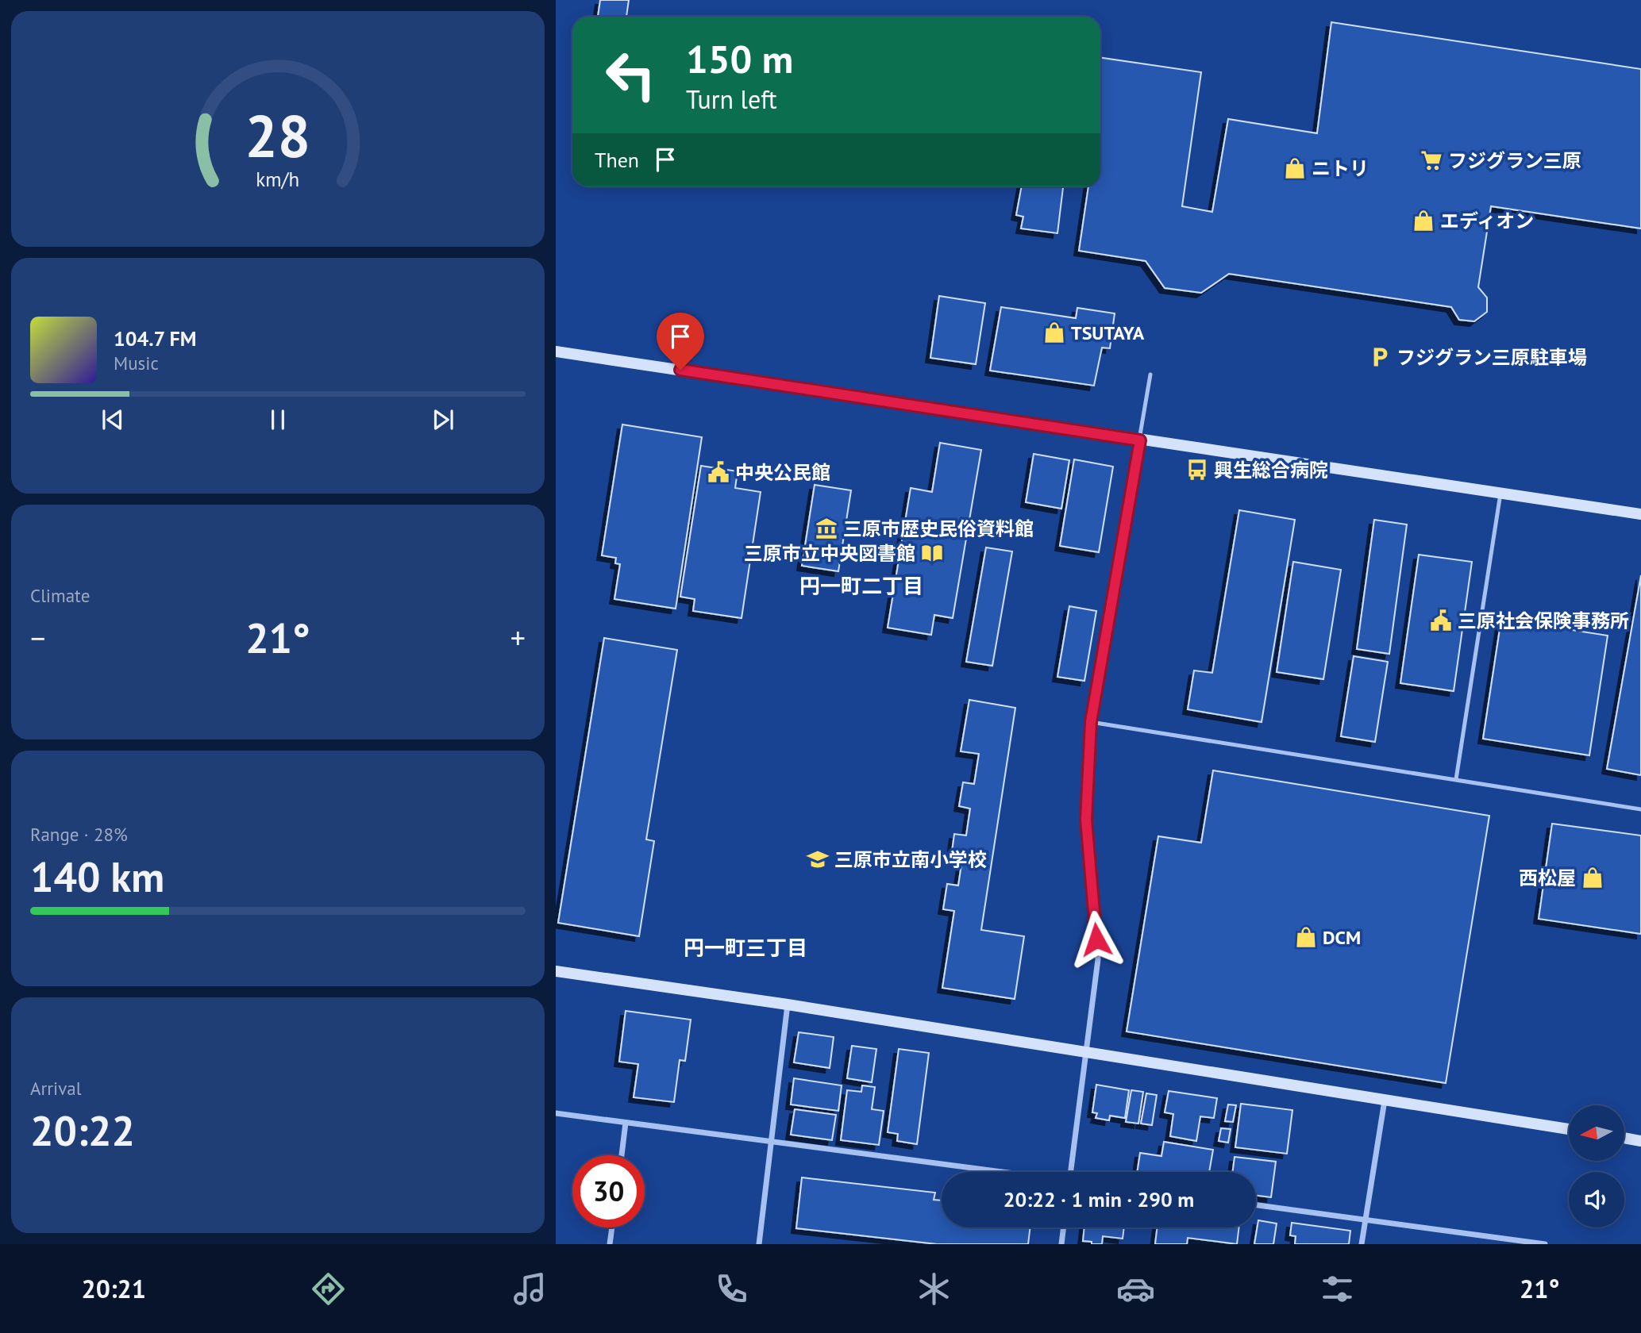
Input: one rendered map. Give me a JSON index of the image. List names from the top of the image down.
{
  "districts": ["円一町二丁目", "円一町三丁目"],
  "places": {
    "supermarket": ["フジグラン三原"],
    "shop": [
      "ニトリ",
      "エディオン",
      "TSUTAYA",
      "西松屋",
      "DCM"
    ],
    "parking": ["フジグラン三原駐車場"],
    "bus stop": ["興生総合病院"],
    "public building": ["中央公民館", "三原社会保険事務所"],
    "museum": ["三原市歴史民俗資料館"],
    "library": ["三原市立中央図書館"],
    "school or university": ["三原市立南小学校"]
  },
  "north": "left",
  "page": {
    "turn": ["150 m", "Turn left"],
    "then": "Then",
    "song": ["104.7 FM", "Music"],
    "tile": [
      "Climate",
      ["Range · 28%", "140 km"],
      ["Arrival", "20:22"]
    ],
    "heat": ["−", "21°", "+"],
    "limit": "30",
    "trip": "20:22 · 1 min · 290 m",
    "tabs": ["20:21", "21°"],
    "gauge": ["28", "km/h"]
  }
}
